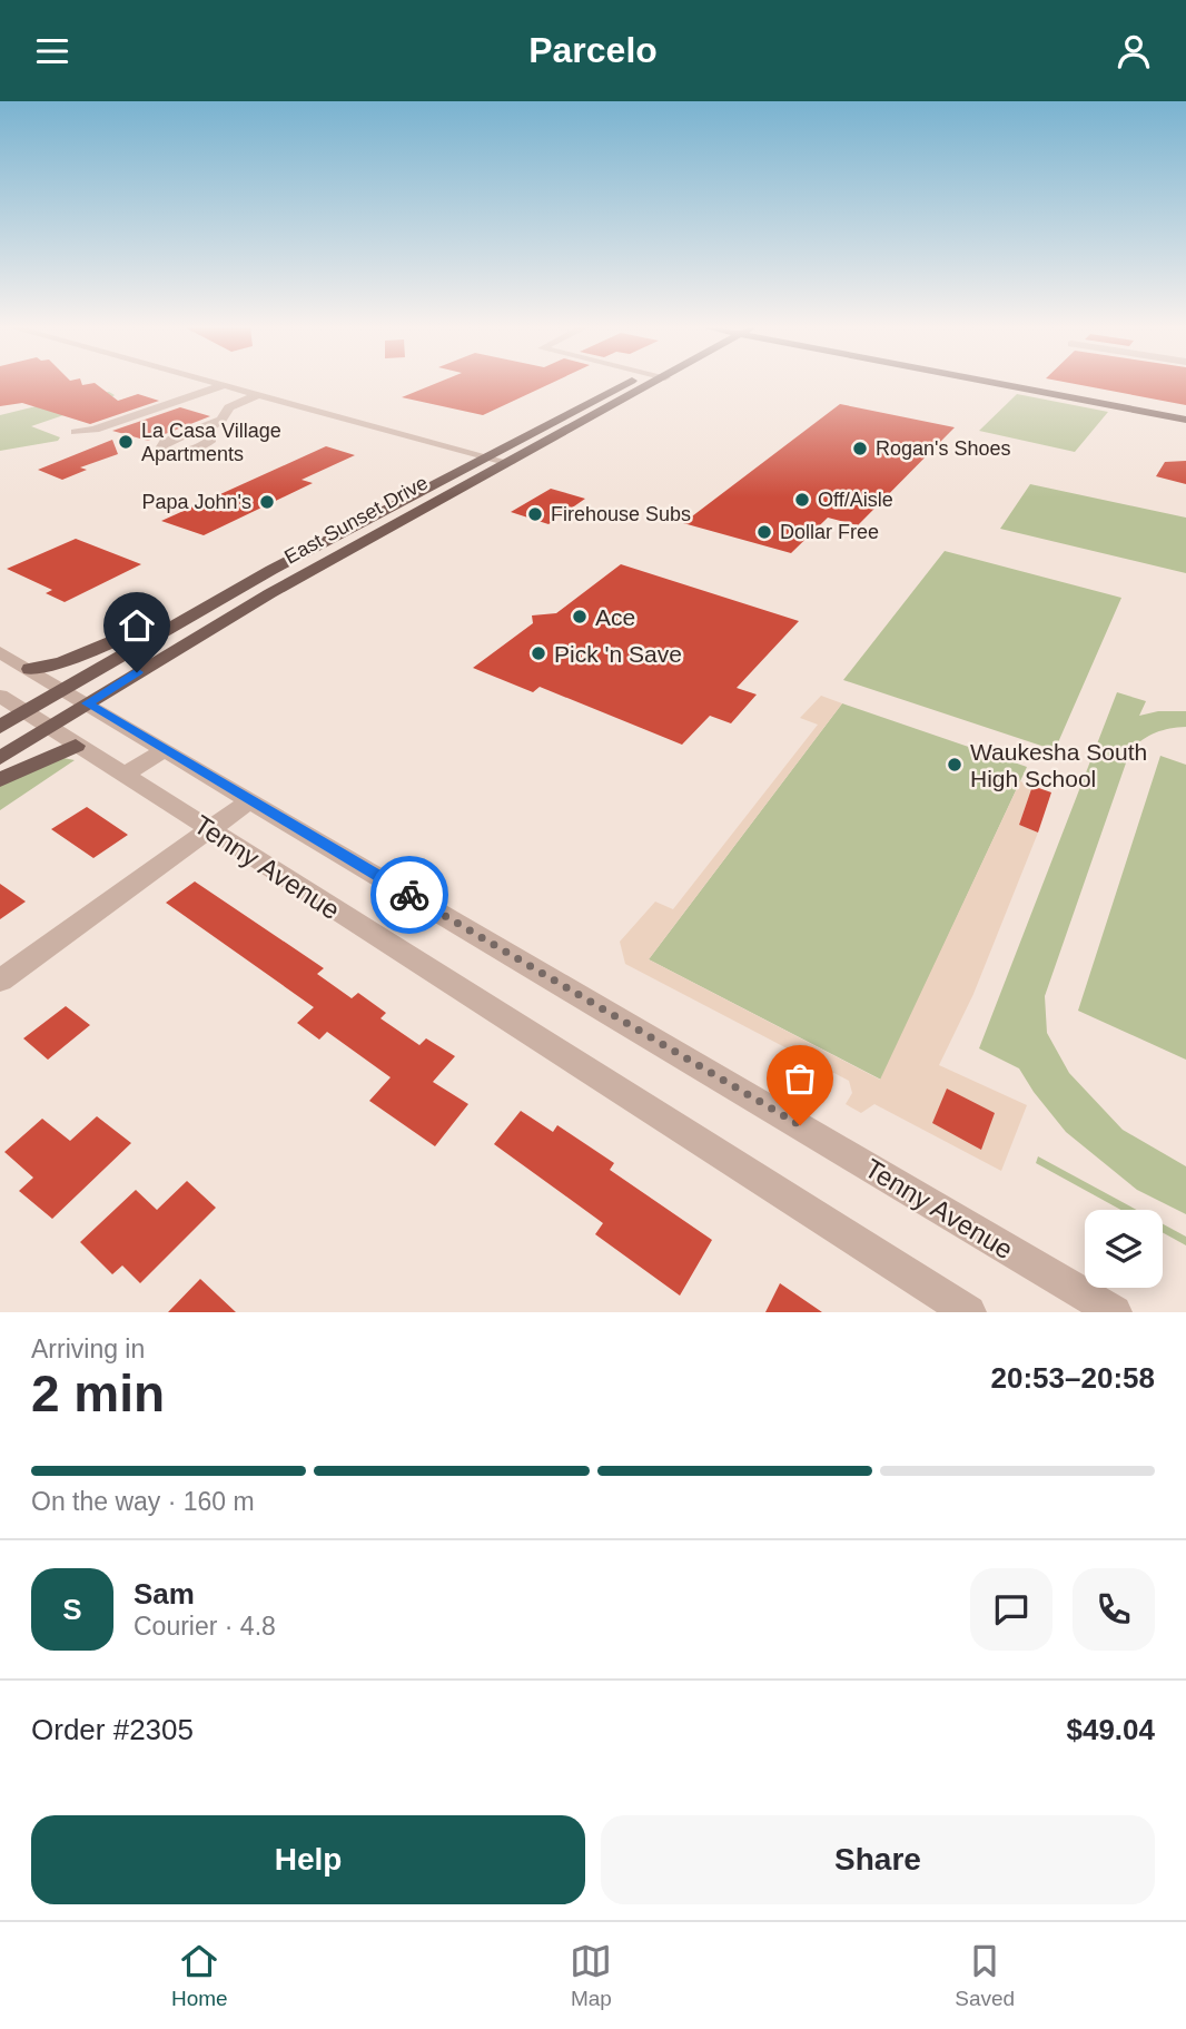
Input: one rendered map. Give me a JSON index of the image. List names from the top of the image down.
{
  "streets": {
    "main road": ["East Sunset Drive"],
    "street": ["Tenny Avenue"]
  },
  "crossings": [
    ["East Sunset Drive", "Tenny Avenue"]
  ],
  "places": [
    "La Casa Village Apartments",
    "Rogan's Shoes",
    "Off/Aisle",
    "Papa John's",
    "Firehouse Subs",
    "Dollar Free",
    "Ace",
    "Pick 'n Save",
    "Waukesha South High School"
  ],
  "page": {
    "header": "Parcelo",
    "heading": ["2 min", "Arriving in", "20:53–20:58"],
    "panel": [
      "Sam",
      "Courier · 4.8",
      "Order #2305",
      "$49.04"
    ],
    "bar": "On the way · 160 m",
    "round": "S",
    "buttons": ["Help", "Share"],
    "tabs": ["Home", "Map", "Saved"]
  }
}
